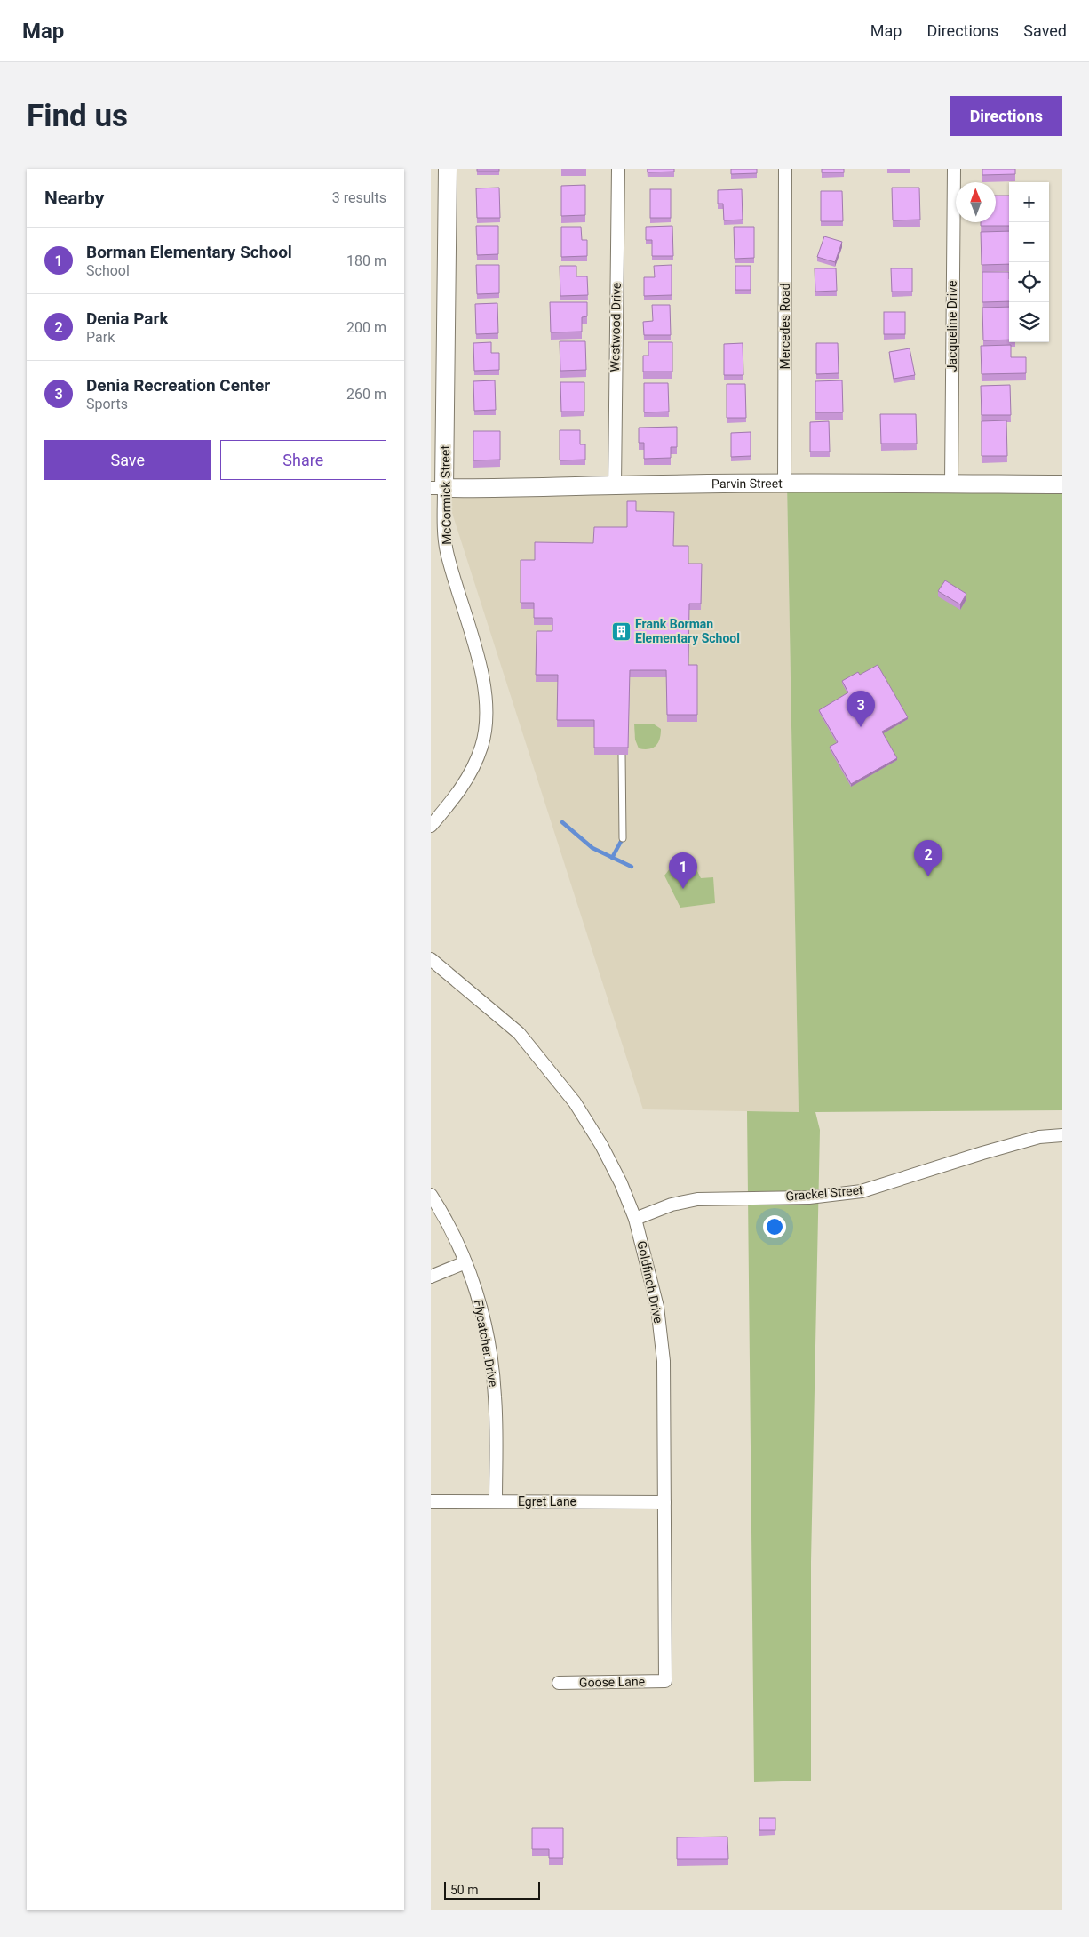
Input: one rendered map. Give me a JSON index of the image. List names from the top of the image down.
{
  "streets": {
    "street": [
      "Mercedes Road",
      "Jacqueline Drive",
      "Westwood Drive",
      "Parvin Street",
      "McCormick Street",
      "Grackel Street",
      "Goldfinch Drive",
      "Flycatcher Drive",
      "Egret Lane",
      "Goose Lane"
    ]
  },
  "crossings": [
    ["Mercedes Road", "Parvin Street"],
    ["Jacqueline Drive", "Parvin Street"],
    ["Westwood Drive", "Parvin Street"],
    ["Parvin Street", "McCormick Street"],
    ["Grackel Street", "Goldfinch Drive"],
    ["Goldfinch Drive", "Egret Lane"],
    ["Goldfinch Drive", "Goose Lane"],
    ["Flycatcher Drive", "Egret Lane"]
  ],
  "places": {
    "building": ["Frank Borman Elementary School"]
  },
  "scale_bar": "50 m",
  "north": "top",
  "page": {
    "header": "Map",
    "nav": ["Map", "Directions", "Saved"],
    "buttons": [
      "Directions",
      ["Save", "Share"]
    ],
    "title": "Find us",
    "heading": ["Nearby", "3 results"],
    "map_buttons": ["+", "−"],
    "list": [
      {
        "mark": "1",
        "name": "Borman Elementary School",
        "note": "School",
        "value": "180 m"
      },
      {
        "mark": "2",
        "name": "Denia Park",
        "note": "Park",
        "value": "200 m"
      },
      {
        "mark": "3",
        "name": "Denia Recreation Center",
        "note": "Sports",
        "value": "260 m"
      }
    ],
    "pins": ["3", "2", "1"],
    "scale": "50 m"
  }
}
